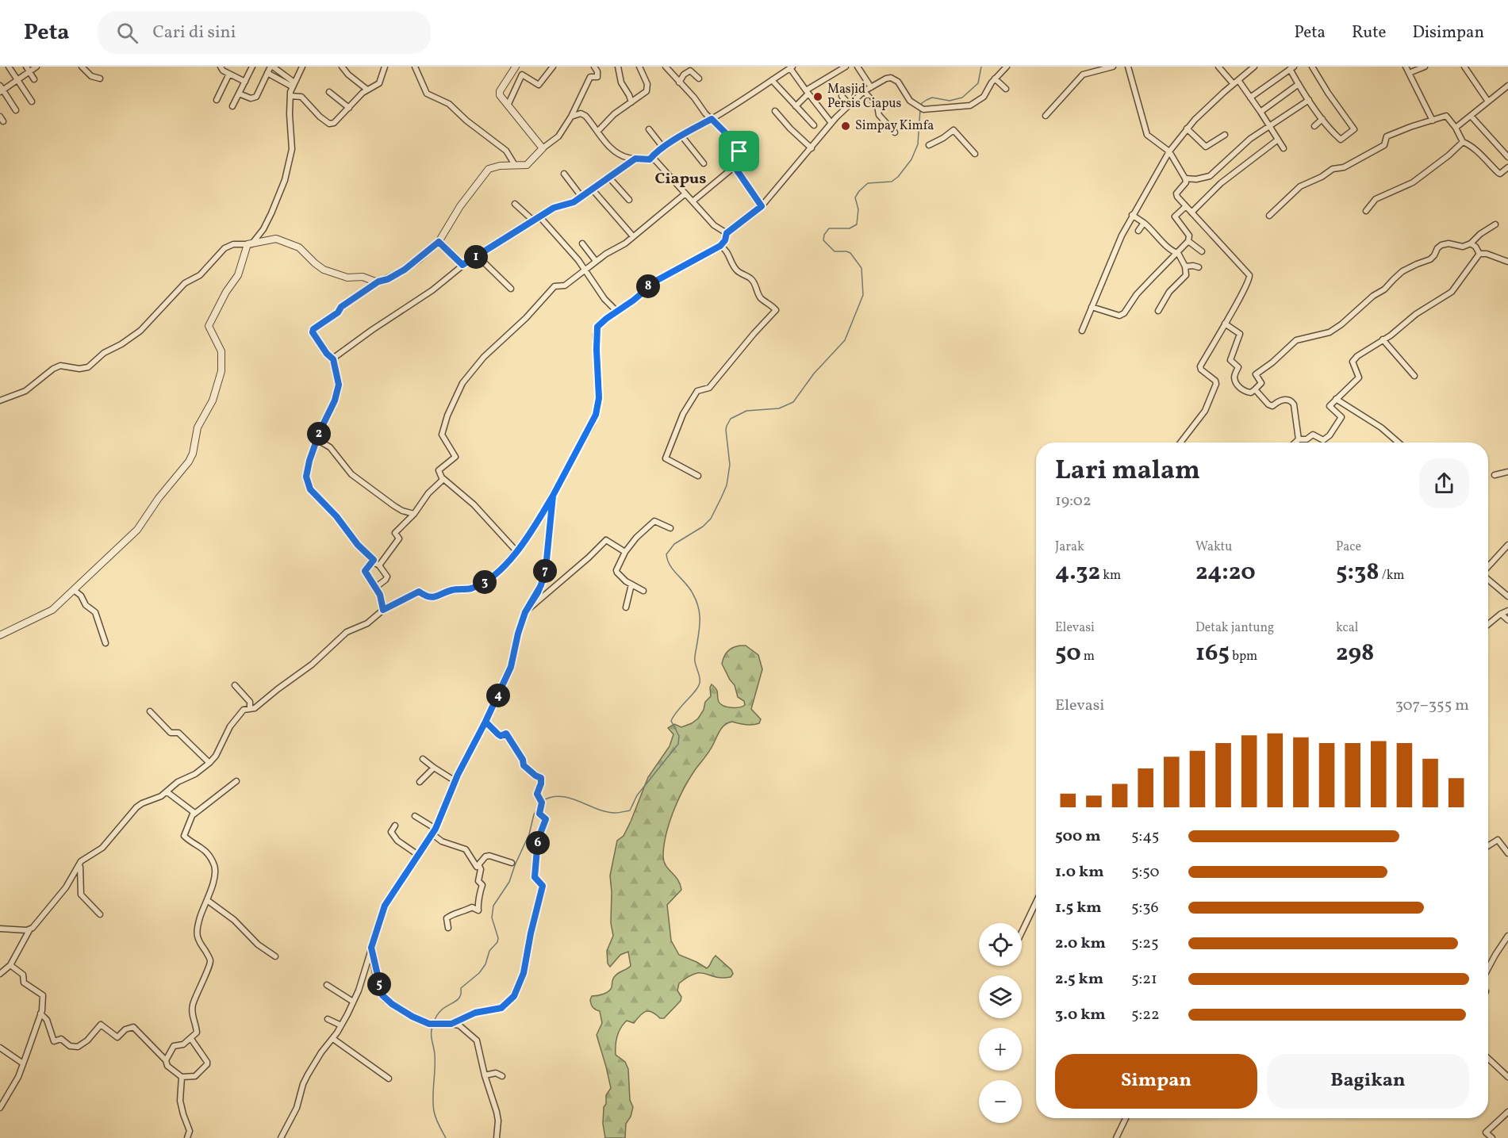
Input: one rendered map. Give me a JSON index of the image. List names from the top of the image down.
{
  "districts": ["Ciapus"],
  "places": ["Masjid Persis Ciapus", "Simpay Kimfa"],
  "page": {
    "header": "Peta",
    "search": "Cari di sini",
    "nav": ["Peta", "Rute", "Disimpan"],
    "pins": [
      "1",
      "8",
      "2",
      "7",
      "3",
      "4",
      "6",
      "5"
    ],
    "heading": ["Lari malam", "19:02"],
    "stats": [
      ["Jarak", "4.32 km"],
      ["Waktu", "24:20"],
      ["Pace", "5:38 /km"],
      ["Elevasi", "50 m"],
      ["Detak jantung", "165 bpm"],
      ["kcal", "298"]
    ],
    "chart": ["Elevasi", "307–355 m"],
    "list": [
      {
        "name": "500 m",
        "note": "5:45"
      },
      {
        "name": "1.0 km",
        "note": "5:50"
      },
      {
        "name": "1.5 km",
        "note": "5:36"
      },
      {
        "name": "2.0 km",
        "note": "5:25"
      },
      {
        "name": "2.5 km",
        "note": "5:21"
      },
      {
        "name": "3.0 km",
        "note": "5:22"
      }
    ],
    "map_buttons": ["+", "−"],
    "buttons": ["Simpan", "Bagikan"]
  }
}
